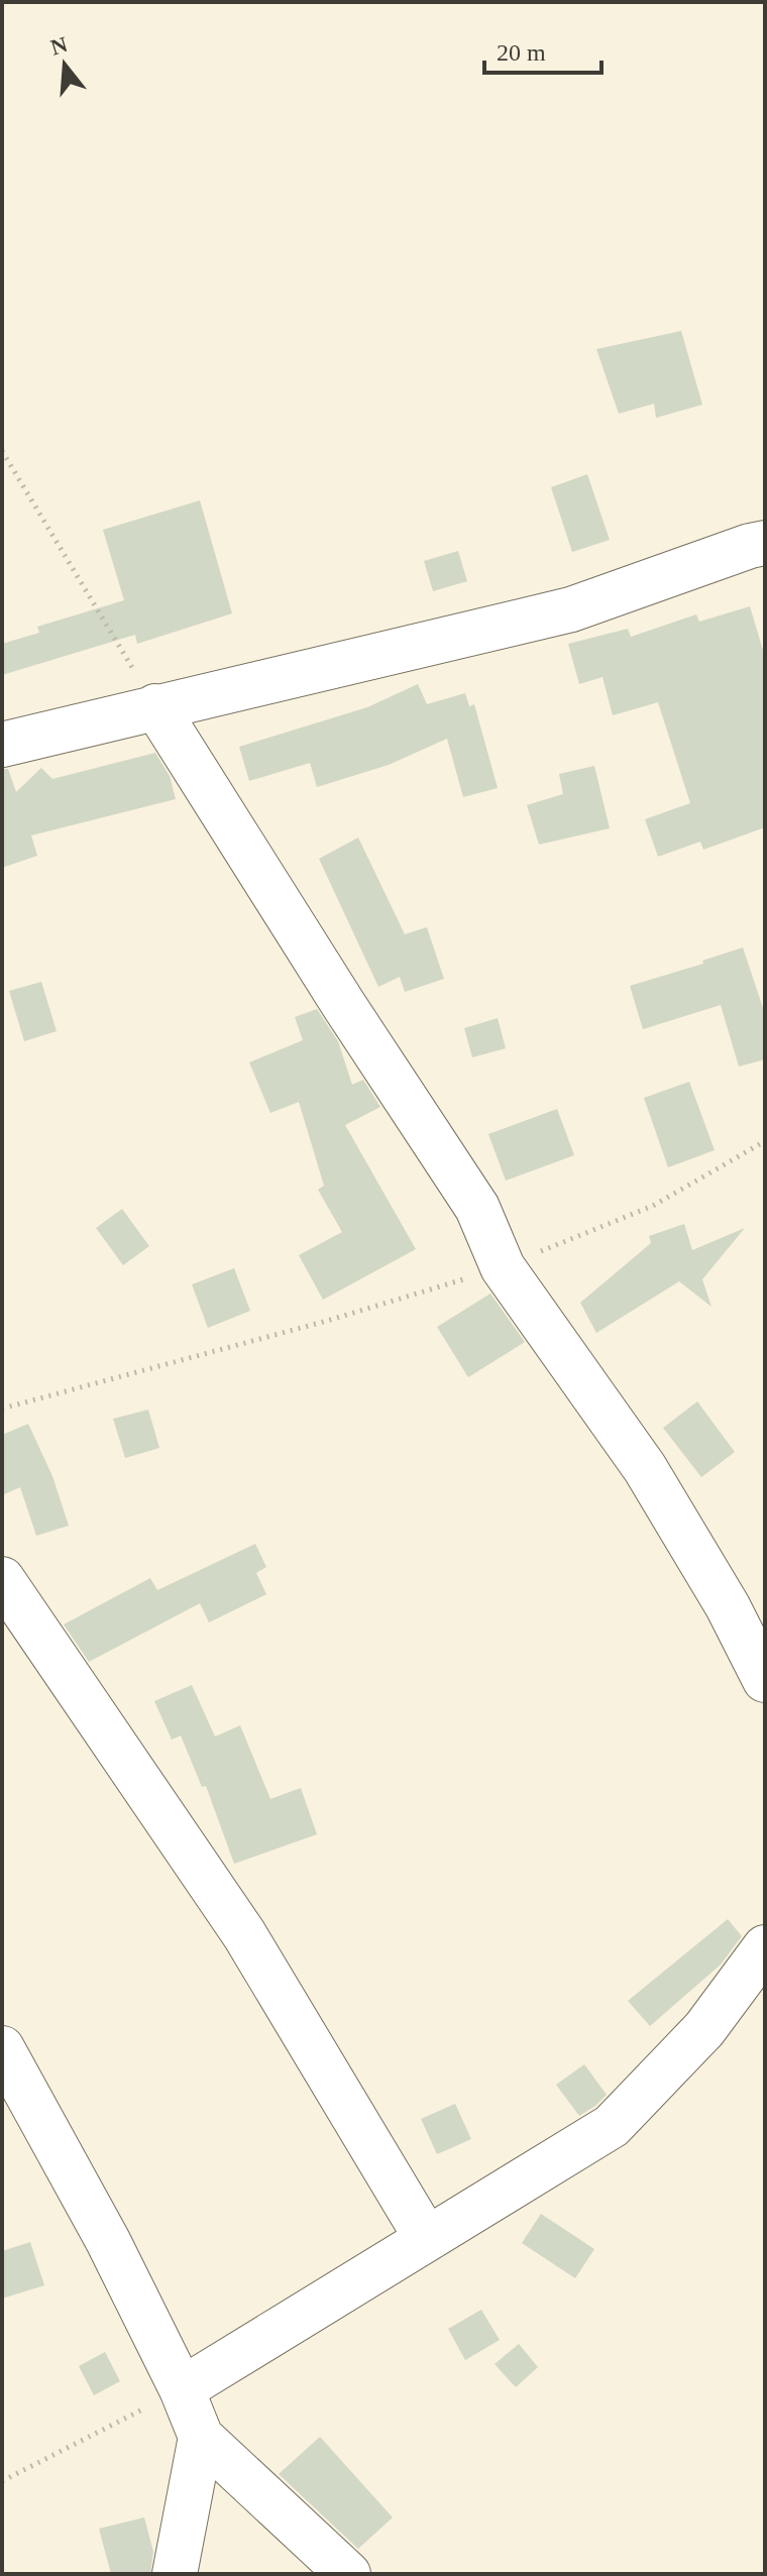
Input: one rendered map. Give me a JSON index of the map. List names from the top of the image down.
{
  "scale_bar": "20 m",
  "north": "top"
}
